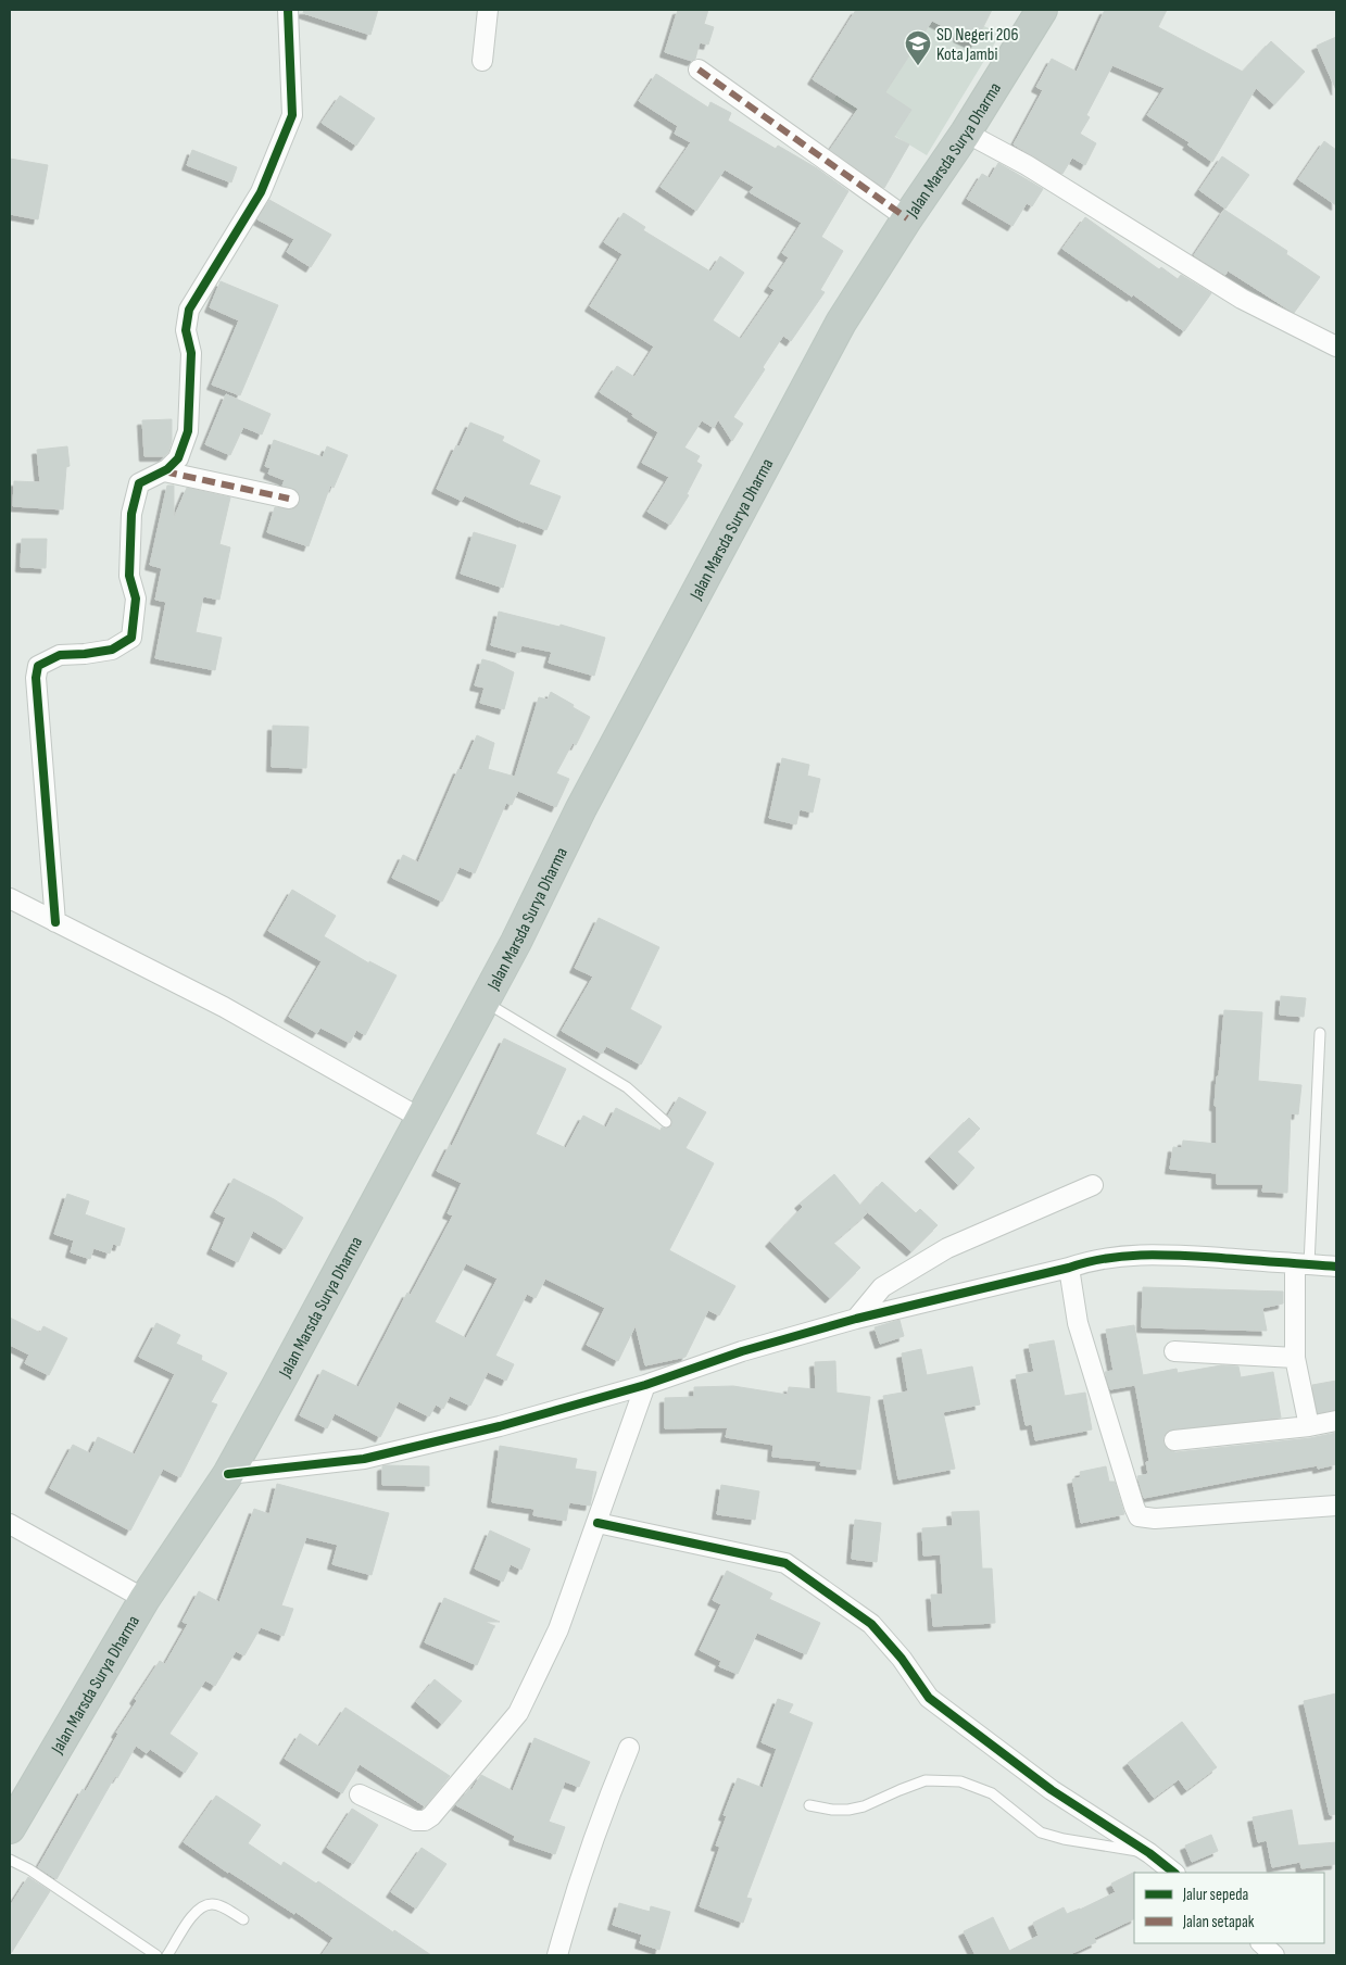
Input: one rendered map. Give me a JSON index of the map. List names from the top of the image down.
{
  "streets": {
    "highway": ["Jalan Marsda Surya Dharma"]
  },
  "places": {
    "school or university": ["SD Negeri 206 Kota Jambi"]
  },
  "legend": ["Jalur sepeda", "Jalan setapak"]
}
